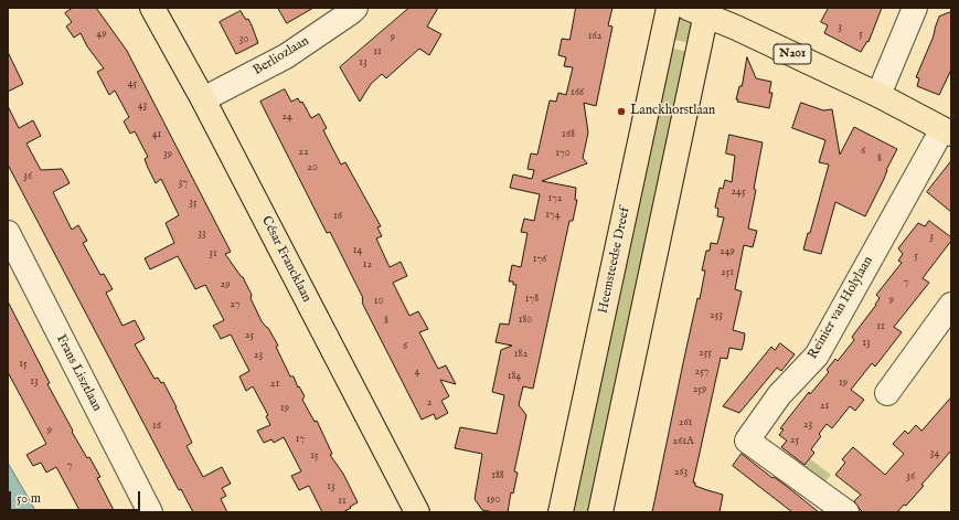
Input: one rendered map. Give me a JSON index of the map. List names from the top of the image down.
{
  "streets": {
    "main road": ["N201", "César Francklaan", "Heemsteedse Dreef"],
    "street": ["Berliozlaan", "Reinier van Holylaan", "Frans Lisztlaan"]
  },
  "crossings": [
    ["N201", "Reinier van Holylaan"],
    ["Berliozlaan", "César Francklaan"]
  ],
  "places": ["Lanckhorstlaan"],
  "house_numbers": [
    "3",
    "49",
    "5",
    "162",
    "9",
    "30",
    "11",
    "13",
    "45",
    "166",
    "43",
    "24",
    "41",
    "168",
    "6",
    "22",
    "170",
    "39",
    "8",
    "20",
    "36",
    "37",
    "245",
    "172",
    "35",
    "174",
    "16",
    "33",
    "3",
    "14",
    "249",
    "31",
    "5",
    "176",
    "12",
    "251",
    "7",
    "29",
    "178",
    "9",
    "10",
    "27",
    "253",
    "180",
    "8",
    "11",
    "25",
    "13",
    "6",
    "255",
    "182",
    "23",
    "15",
    "4",
    "257",
    "184",
    "13",
    "19",
    "21",
    "259",
    "2",
    "21",
    "19",
    "261",
    "23",
    "16",
    "9",
    "17",
    "25",
    "261A",
    "34",
    "15",
    "7",
    "263",
    "188",
    "36",
    "13",
    "190",
    "11"
  ],
  "scale_bar": "50 m"
}
